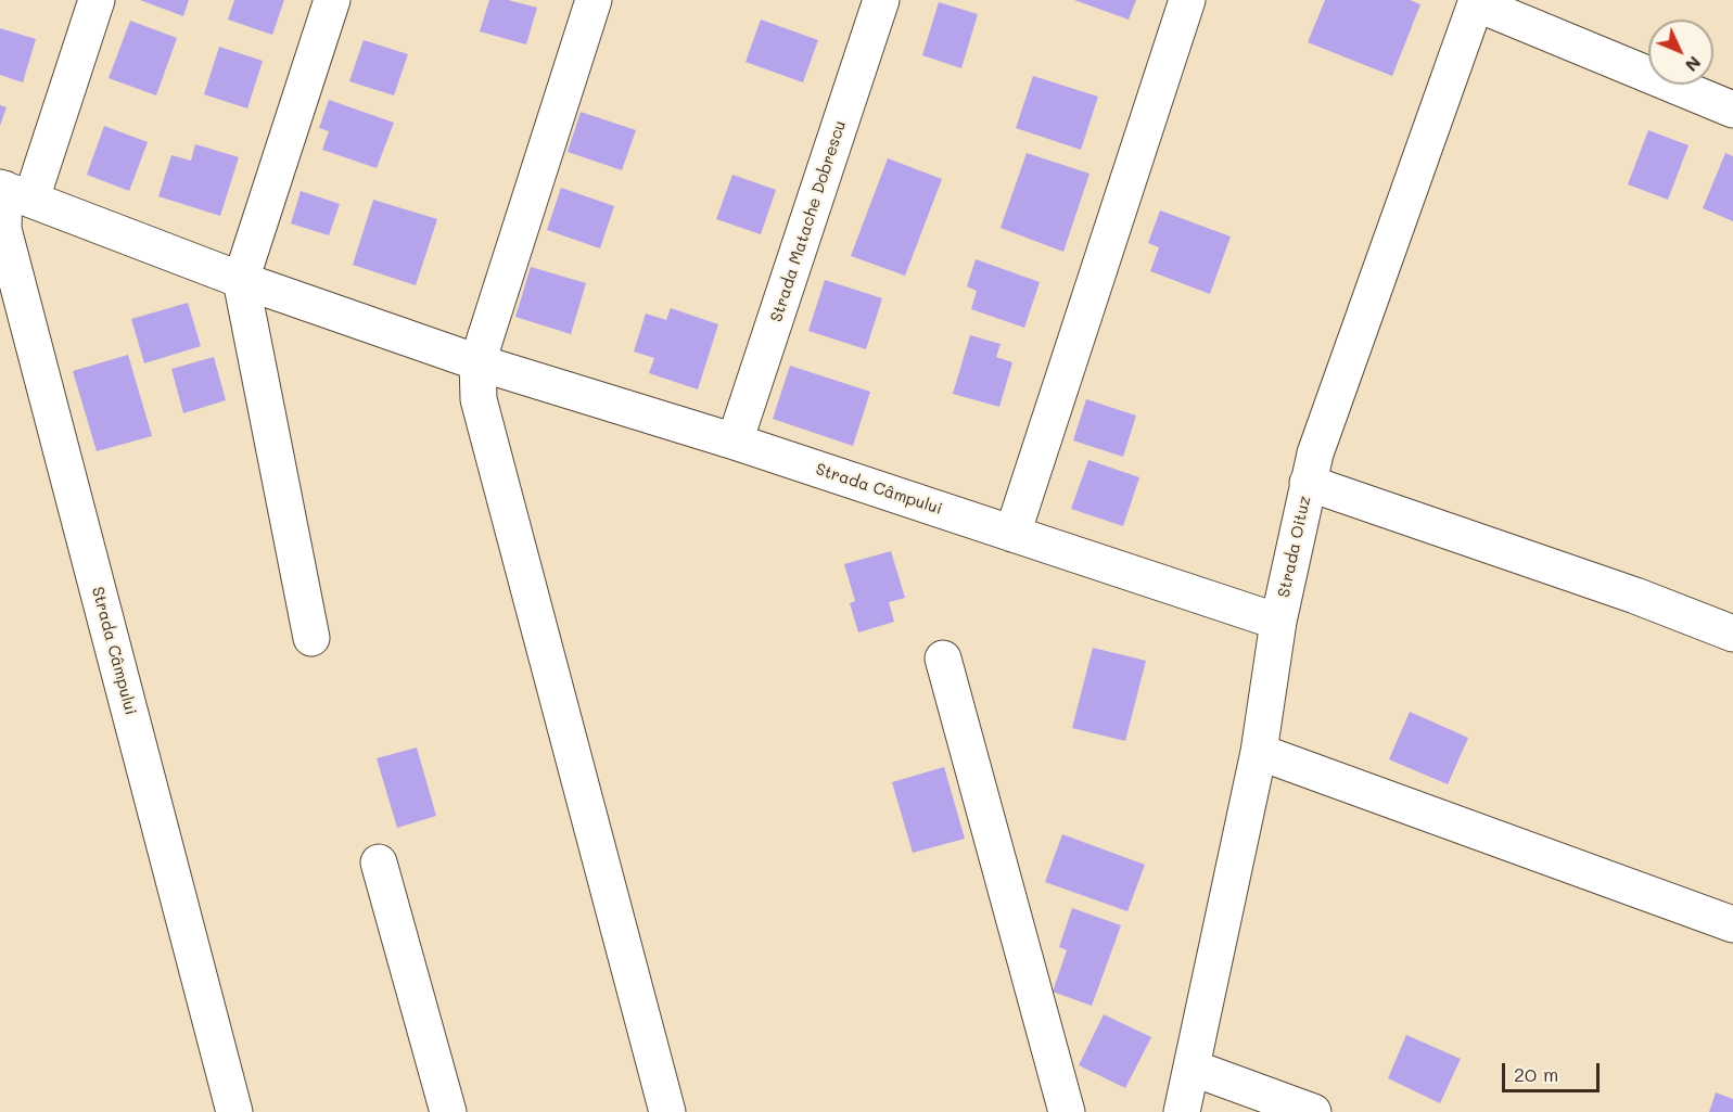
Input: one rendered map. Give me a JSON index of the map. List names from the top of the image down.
{
  "streets": {
    "street": ["Strada Matache Dobrescu", "Strada Câmpului", "Strada Oituz"]
  },
  "crossings": [
    ["Strada Matache Dobrescu", "Strada Câmpului"],
    ["Strada Câmpului", "Strada Oituz"]
  ],
  "scale_bar": "20 m",
  "north": "bottom right"
}
